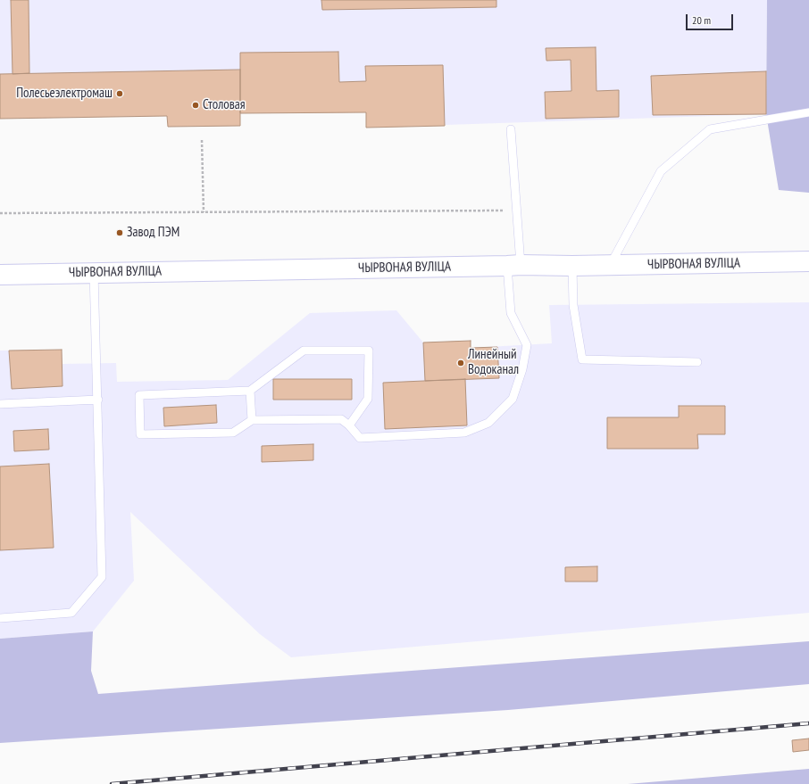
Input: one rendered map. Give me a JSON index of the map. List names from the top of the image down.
{
  "streets": {
    "main road": ["ЧЫРВОНАЯ ВУЛІЦА"]
  },
  "places": [
    "Полесьеэлектромаш",
    "Столовая",
    "Завод ПЭМ",
    "Линейный Водоканал"
  ],
  "scale_bar": "20 m"
}
